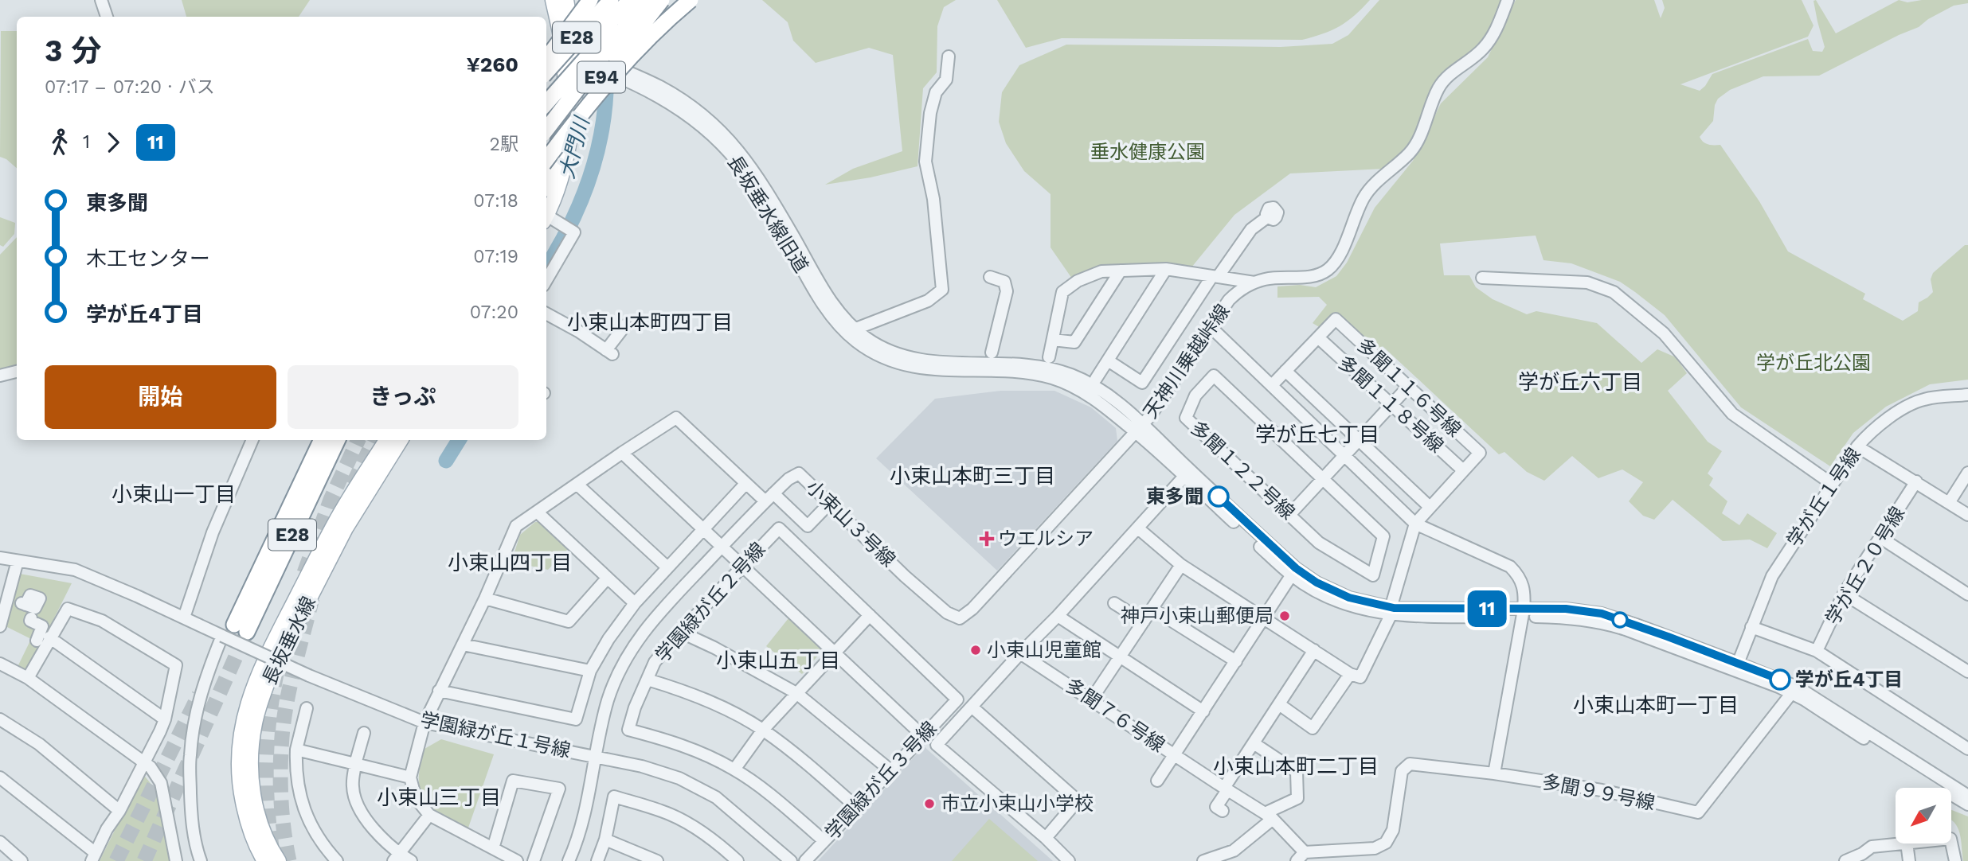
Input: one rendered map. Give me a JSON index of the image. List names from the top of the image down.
{
  "streets": {
    "highway": ["E28", "E94"],
    "main road": ["長坂垂水線"],
    "street": [
      "長坂垂水線旧道",
      "天神川乗越峠線",
      "多聞１１６号線",
      "多聞１１８号線",
      "多聞１２２号線",
      "学が丘１号線",
      "小束山３号線",
      "学が丘２０号線",
      "学園緑が丘２号線",
      "多聞７６号線",
      "学園緑が丘１号線",
      "学園緑が丘３号線",
      "多聞９９号線"
    ]
  },
  "crossings": [
    ["長坂垂水線旧道", "天神川乗越峠線"],
    ["長坂垂水線旧道", "学が丘１号線"],
    ["長坂垂水線旧道", "多聞９９号線"],
    ["天神川乗越峠線", "小束山３号線"],
    ["多聞１１６号線", "多聞１１８号線"],
    ["小束山３号線", "学園緑が丘１号線"],
    ["学園緑が丘２号線", "学園緑が丘３号線"],
    ["多聞７６号線", "多聞９９号線"]
  ],
  "districts": [
    "小束山本町四丁目",
    "学が丘六丁目",
    "学が丘七丁目",
    "小束山本町三丁目",
    "小束山一丁目",
    "小束山四丁目",
    "小束山五丁目",
    "小束山本町一丁目",
    "小束山本町二丁目",
    "小束山三丁目"
  ],
  "water": ["大門川"],
  "parks": ["垂水健康公園", "学が丘北公園"],
  "places": {
    "other": [
      "東多聞",
      "神戸小束山郵便局",
      "小束山児童館",
      "学が丘4丁目",
      "市立小束山小学校"
    ],
    "health": ["ウエルシア"]
  },
  "lines": ["bus line 11"],
  "north": "bottom left",
  "page": {
    "on_map": "11",
    "heading": ["3 分", "07:17 – 07:20 · バス", "¥260"],
    "legs": ["1", "11", "2駅"],
    "list": [
      {
        "name": "東多聞",
        "value": "07:18"
      },
      {
        "name": "木工センター",
        "value": "07:19"
      },
      {
        "name": "学が丘4丁目",
        "value": "07:20"
      }
    ],
    "buttons": ["開始", "きっぷ"]
  }
}
